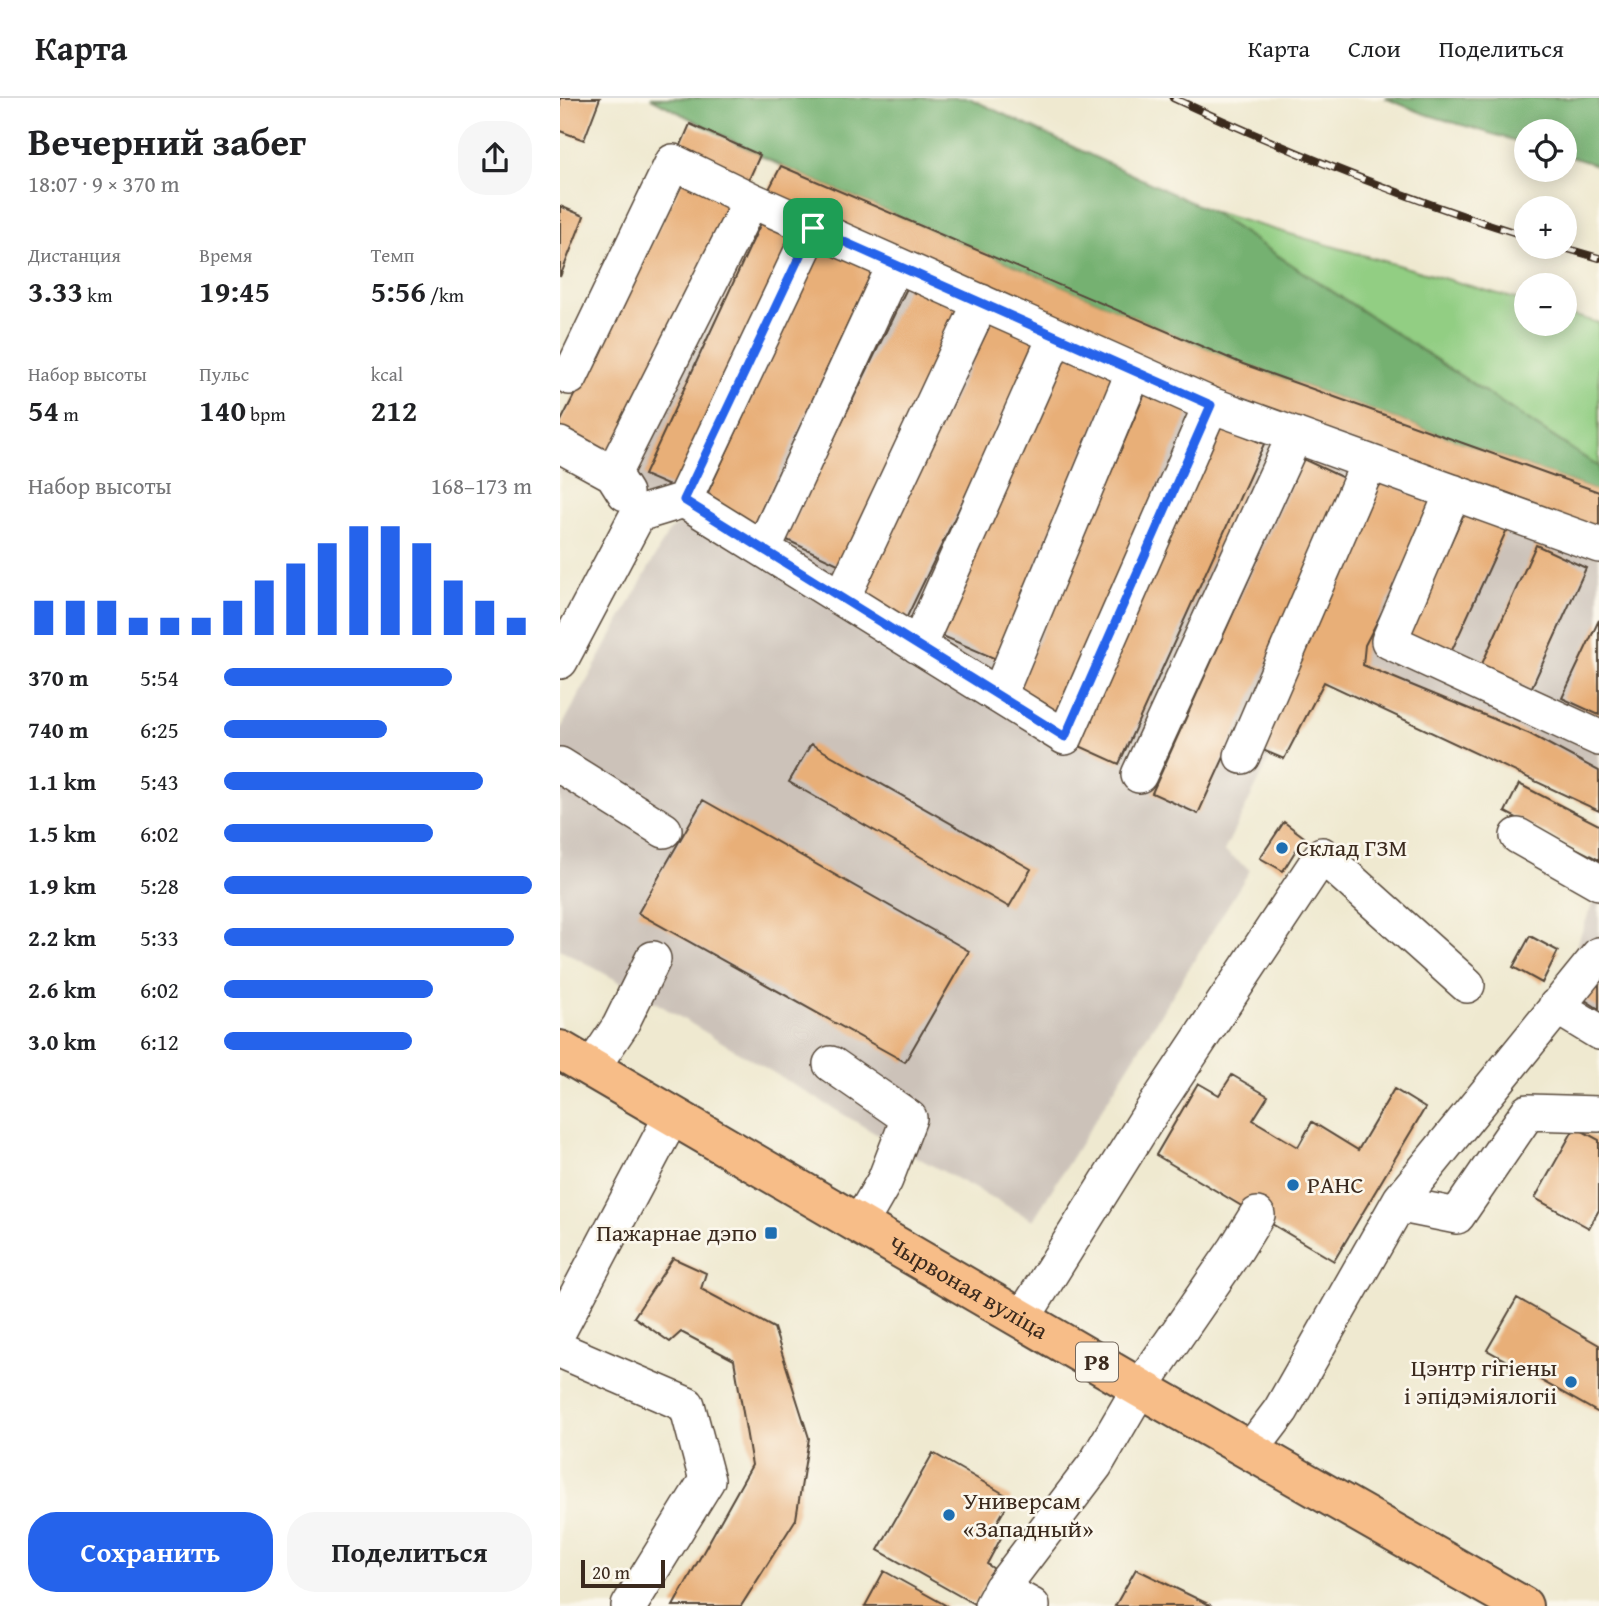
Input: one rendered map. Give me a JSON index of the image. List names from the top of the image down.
{
  "streets": {
    "main road": ["Чырвоная вуліца", "Р8"]
  },
  "places": {
    "other": [
      "Склад ГЗМ",
      "РАНС",
      "Цэнтр гігіены і эпідэміялогіі",
      "Универсам «Западный»"
    ],
    "transit": ["Пажарнае дэпо"]
  },
  "scale_bar": "20 m",
  "page": {
    "header": "Карта",
    "nav": ["Карта", "Слои", "Поделиться"],
    "heading": ["Вечерний забег", "18:07 · 9 × 370 m"],
    "map_buttons": ["+", "−"],
    "stats": [
      ["Дистанция", "3.33 km"],
      ["Время", "19:45"],
      ["Темп", "5:56 /km"],
      ["Набор высоты", "54 m"],
      ["Пульс", "140 bpm"],
      ["kcal", "212"]
    ],
    "chart": ["Набор высоты", "168–173 m"],
    "list": [
      {
        "name": "370 m",
        "note": "5:54"
      },
      {
        "name": "740 m",
        "note": "6:25"
      },
      {
        "name": "1.1 km",
        "note": "5:43"
      },
      {
        "name": "1.5 km",
        "note": "6:02"
      },
      {
        "name": "1.9 km",
        "note": "5:28"
      },
      {
        "name": "2.2 km",
        "note": "5:33"
      },
      {
        "name": "2.6 km",
        "note": "6:02"
      },
      {
        "name": "3.0 km",
        "note": "6:12"
      }
    ],
    "buttons": ["Сохранить", "Поделиться"],
    "scale": "20 m"
  }
}
